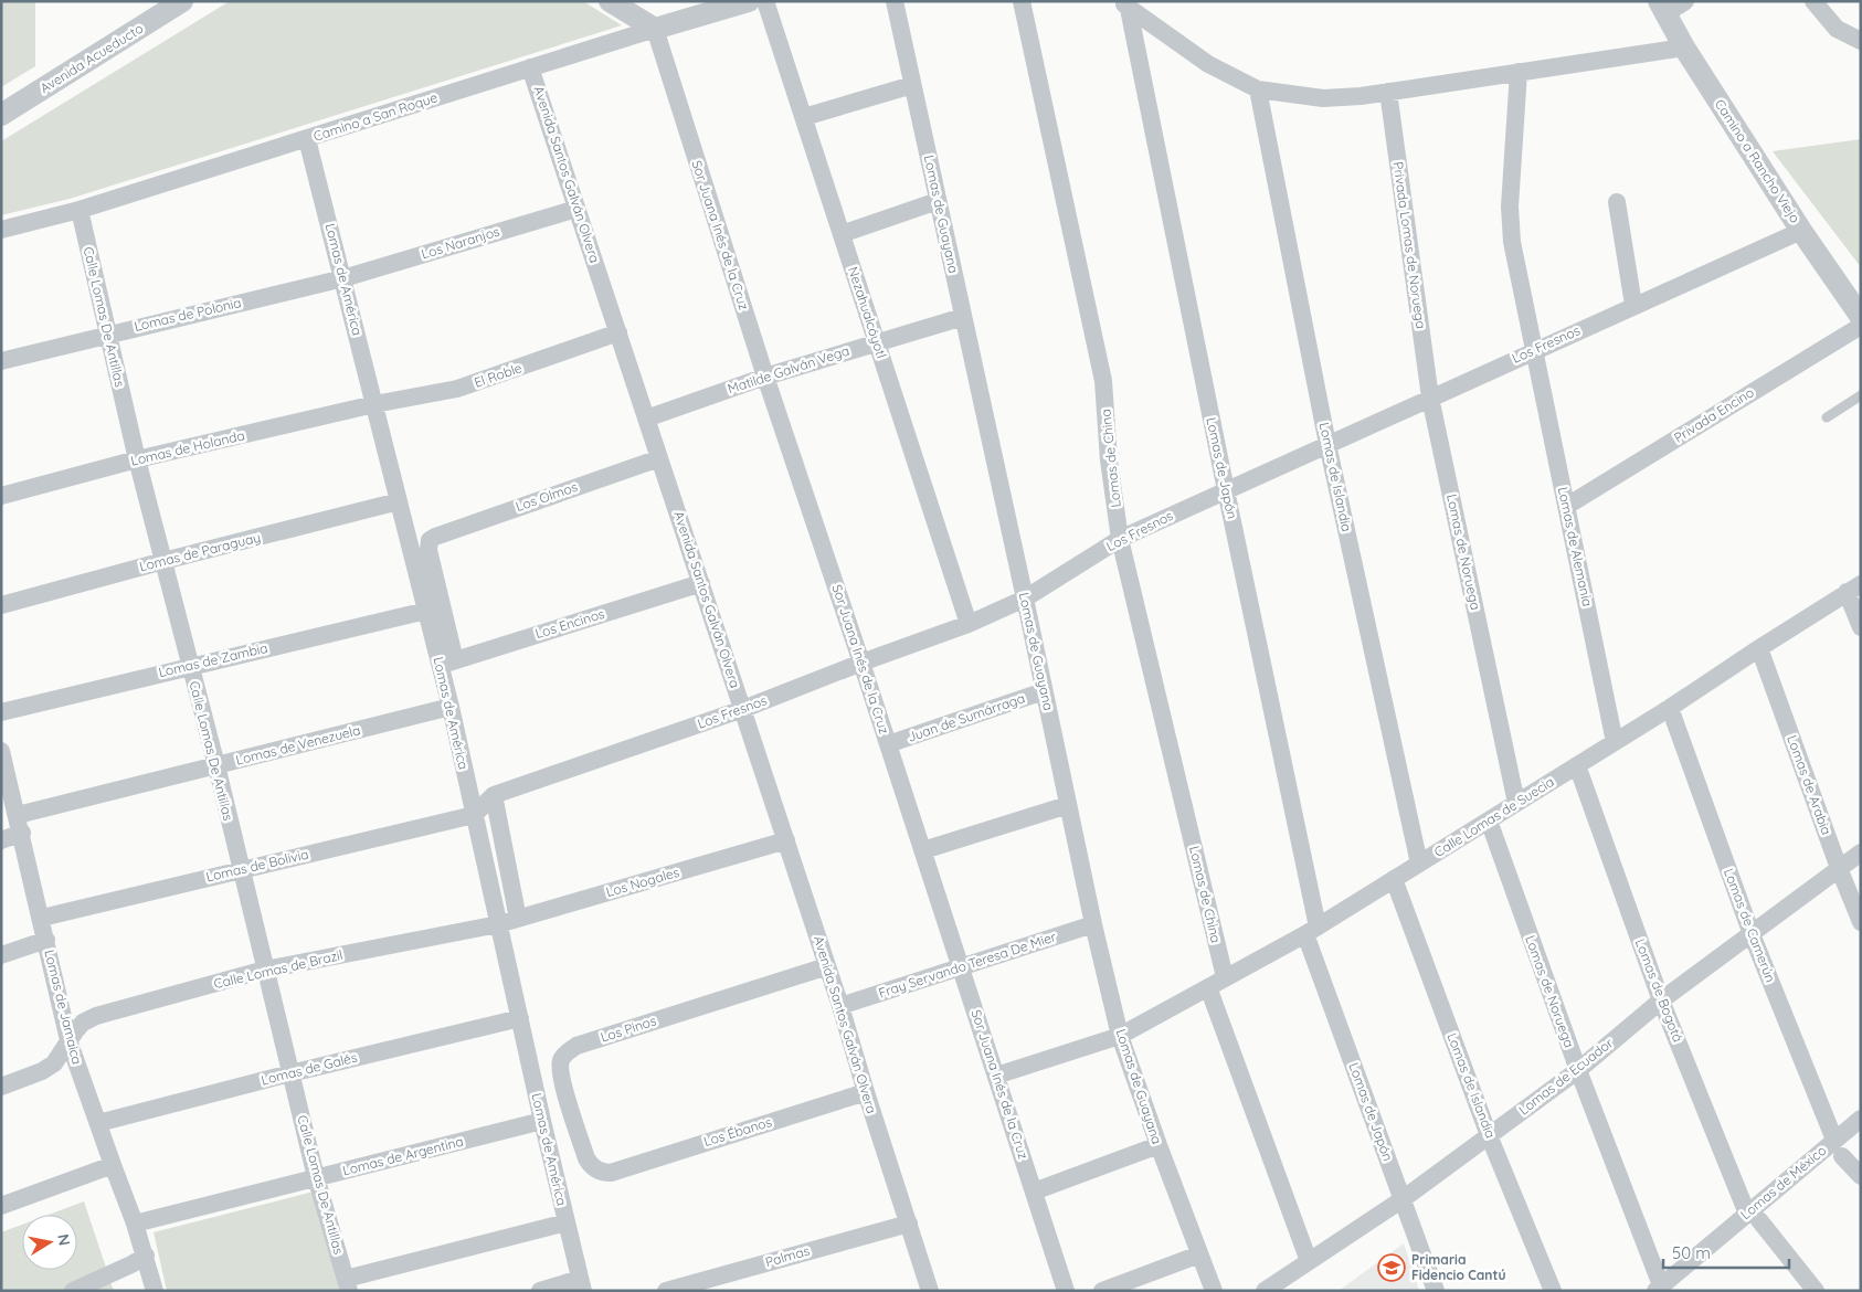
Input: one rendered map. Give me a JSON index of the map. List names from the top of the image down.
{
  "streets": {
    "street": [
      "Avenida Acueducto",
      "Camino a San Roque",
      "Camino a Rancho Viejo",
      "Avenida Santos Galván Olvera",
      "Lomas de Guayana",
      "Sor Juana Inés de la Cruz",
      "Los Naranjos",
      "Privada Lomas de Noruega",
      "Lomas de América",
      "Nezahualcóyotl",
      "Lomas de Polonia",
      "Calle Lomas De Antillas",
      "Los Fresnos",
      "Matilde Galván Vega",
      "El Roble",
      "Privada Encino",
      "Lomas de Holanda",
      "Lomas de China",
      "Lomas de Japón",
      "Lomas de Islandia",
      "Los Olmos",
      "Lomas de Alemania",
      "Lomas de Paraguay",
      "Lomas de Noruega",
      "Los Encinos",
      "Lomas de Zambia",
      "Juan de Sumárraga",
      "Lomas de Venezuela",
      "Lomas de Arabia",
      "Calle Lomas de Suecia",
      "Lomas de Bolivia",
      "Los Nogales",
      "Lomas de Camerún",
      "Fray Servando Teresa De Mier",
      "Calle Lomas de Brazil",
      "Lomas de Bogotá",
      "Lomas de Jamaica",
      "Los Pinos",
      "Lomas de Galés",
      "Lomas de Ecuador",
      "Los Ébanos",
      "Lomas de Argentina",
      "Lomas de México",
      "Palmas"
    ]
  },
  "crossings": [
    ["Camino a San Roque", "Avenida Santos Galván Olvera"],
    ["Camino a San Roque", "Sor Juana Inés de la Cruz"],
    ["Camino a San Roque", "Lomas de América"],
    ["Camino a San Roque", "Calle Lomas De Antillas"],
    ["Camino a Rancho Viejo", "Los Fresnos"],
    ["Avenida Santos Galván Olvera", "Los Naranjos"],
    ["Avenida Santos Galván Olvera", "Los Fresnos"],
    ["Avenida Santos Galván Olvera", "Matilde Galván Vega"],
    ["Avenida Santos Galván Olvera", "El Roble"],
    ["Avenida Santos Galván Olvera", "Los Olmos"],
    ["Avenida Santos Galván Olvera", "Los Encinos"],
    ["Avenida Santos Galván Olvera", "Los Nogales"],
    ["Avenida Santos Galván Olvera", "Fray Servando Teresa De Mier"],
    ["Avenida Santos Galván Olvera", "Los Pinos"],
    ["Avenida Santos Galván Olvera", "Los Ébanos"],
    ["Avenida Santos Galván Olvera", "Palmas"],
    ["Lomas de Guayana", "Los Fresnos"],
    ["Lomas de Guayana", "Matilde Galván Vega"],
    ["Lomas de Guayana", "Juan de Sumárraga"],
    ["Lomas de Guayana", "Calle Lomas de Suecia"],
    ["Lomas de Guayana", "Fray Servando Teresa De Mier"],
    ["Sor Juana Inés de la Cruz", "Los Fresnos"],
    ["Sor Juana Inés de la Cruz", "Matilde Galván Vega"],
    ["Sor Juana Inés de la Cruz", "Juan de Sumárraga"],
    ["Sor Juana Inés de la Cruz", "Calle Lomas de Suecia"],
    ["Sor Juana Inés de la Cruz", "Fray Servando Teresa De Mier"],
    ["Los Naranjos", "Lomas de América"],
    ["Los Naranjos", "Lomas de Polonia"],
    ["Privada Lomas de Noruega", "Los Fresnos"],
    ["Privada Lomas de Noruega", "Lomas de Noruega"],
    ["Lomas de América", "Lomas de Polonia"],
    ["Lomas de América", "Los Fresnos"],
    ["Lomas de América", "El Roble"],
    ["Lomas de América", "Lomas de Holanda"],
    ["Lomas de América", "Los Olmos"],
    ["Lomas de América", "Lomas de Paraguay"],
    ["Lomas de América", "Los Encinos"],
    ["Lomas de América", "Lomas de Zambia"],
    ["Lomas de América", "Lomas de Venezuela"],
    ["Lomas de América", "Lomas de Bolivia"],
    ["Lomas de América", "Los Nogales"],
    ["Lomas de América", "Calle Lomas de Brazil"],
    ["Lomas de América", "Lomas de Galés"],
    ["Lomas de América", "Lomas de Argentina"],
    ["Nezahualcóyotl", "Los Fresnos"],
    ["Nezahualcóyotl", "Matilde Galván Vega"],
    ["Lomas de Polonia", "Calle Lomas De Antillas"],
    ["Calle Lomas De Antillas", "Lomas de Holanda"],
    ["Calle Lomas De Antillas", "Lomas de Paraguay"],
    ["Calle Lomas De Antillas", "Lomas de Zambia"],
    ["Calle Lomas De Antillas", "Lomas de Venezuela"],
    ["Calle Lomas De Antillas", "Lomas de Bolivia"],
    ["Calle Lomas De Antillas", "Calle Lomas de Brazil"],
    ["Calle Lomas De Antillas", "Lomas de Galés"],
    ["Calle Lomas De Antillas", "Lomas de Argentina"],
    ["Los Fresnos", "Lomas de China"],
    ["Los Fresnos", "Lomas de Japón"],
    ["Los Fresnos", "Lomas de Islandia"],
    ["Los Fresnos", "Lomas de Alemania"],
    ["Los Fresnos", "Lomas de Noruega"],
    ["Los Fresnos", "Lomas de Bolivia"],
    ["El Roble", "Lomas de Holanda"],
    ["Privada Encino", "Lomas de Alemania"],
    ["Lomas de China", "Calle Lomas de Suecia"],
    ["Lomas de Japón", "Calle Lomas de Suecia"],
    ["Lomas de Japón", "Lomas de Ecuador"],
    ["Lomas de Islandia", "Calle Lomas de Suecia"],
    ["Lomas de Islandia", "Lomas de Ecuador"],
    ["Los Olmos", "Los Encinos"],
    ["Lomas de Alemania", "Calle Lomas de Suecia"],
    ["Lomas de Noruega", "Calle Lomas de Suecia"],
    ["Lomas de Noruega", "Lomas de Ecuador"],
    ["Lomas de Noruega", "Lomas de México"],
    ["Lomas de Venezuela", "Lomas de Jamaica"],
    ["Lomas de Arabia", "Calle Lomas de Suecia"],
    ["Lomas de Arabia", "Lomas de Ecuador"],
    ["Calle Lomas de Suecia", "Lomas de Camerún"],
    ["Calle Lomas de Suecia", "Lomas de Bogotá"],
    ["Lomas de Bolivia", "Lomas de Jamaica"],
    ["Los Nogales", "Calle Lomas de Brazil"],
    ["Lomas de Camerún", "Lomas de Ecuador"],
    ["Lomas de Camerún", "Lomas de México"],
    ["Calle Lomas de Brazil", "Lomas de Jamaica"],
    ["Lomas de Bogotá", "Lomas de Ecuador"],
    ["Lomas de Bogotá", "Lomas de México"],
    ["Lomas de Jamaica", "Lomas de Galés"],
    ["Lomas de Jamaica", "Lomas de Argentina"],
    ["Los Pinos", "Los Ébanos"]
  ],
  "places": {
    "school or university": ["Primaria Fidencio Cantú"]
  },
  "scale_bar": "50 m",
  "north": "right"
}
